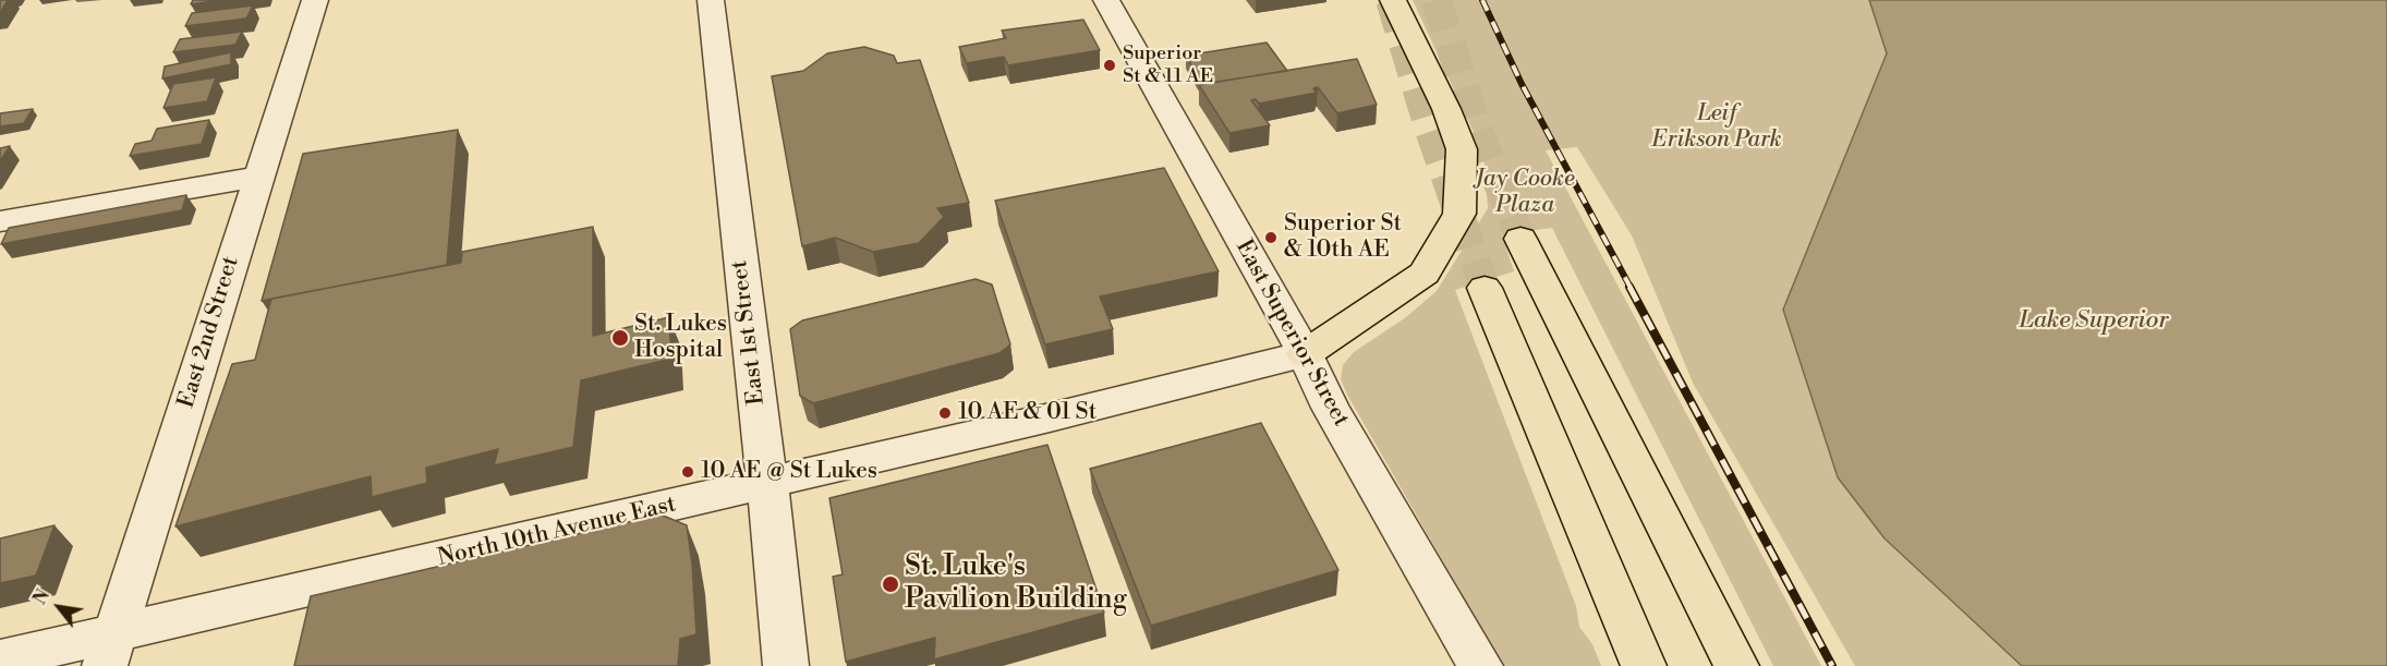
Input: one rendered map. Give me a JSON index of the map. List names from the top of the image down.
{
  "streets": {
    "street": [
      "East 2nd Street",
      "East 1st Street",
      "East Superior Street",
      "North 10th Avenue East"
    ]
  },
  "crossings": [
    ["East 2nd Street", "North 10th Avenue East"],
    ["East 1st Street", "North 10th Avenue East"],
    ["East Superior Street", "North 10th Avenue East"]
  ],
  "water": ["Lake Superior"],
  "parks": ["Leif Erikson Park", "Jay Cooke Plaza"],
  "places": [
    "Superior St & 11 AE",
    "Superior St & 10th AE",
    "St. Lukes Hospital",
    "10 AE & 01 St",
    "10 AE @ St Lukes",
    "St. Luke's Pavilion Building"
  ],
  "north": "top left"
}
